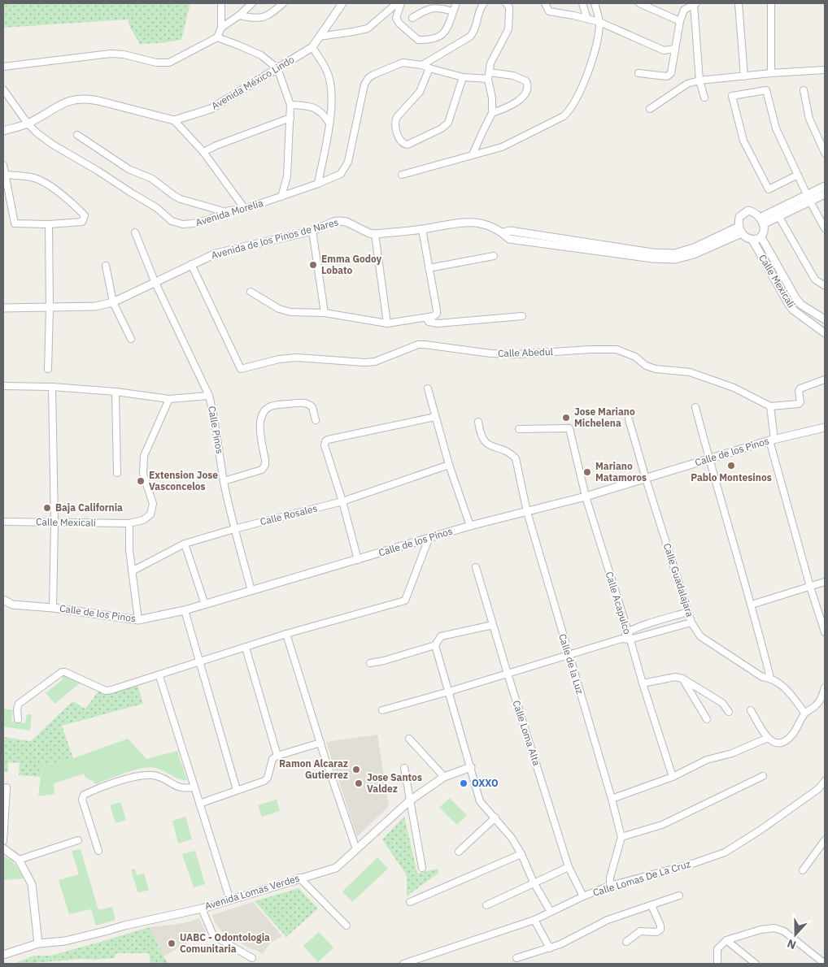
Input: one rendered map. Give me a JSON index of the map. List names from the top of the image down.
{
  "streets": {
    "street": [
      "Avenida México Lindo",
      "Avenida Morelia",
      "Avenida de los Pinos de Nares",
      "Calle Mexicali",
      "Calle Abedul",
      "Calle Pinos",
      "Calle de los Pinos",
      "Calle Rosales",
      "Calle Guadalajara",
      "Calle Acapulco",
      "Calle de la Luz",
      "Calle Loma Alta",
      "Calle Lomas De La Cruz",
      "Avenida Lomas Verdes"
    ]
  },
  "crossings": [
    ["Avenida de los Pinos de Nares", "Calle Mexicali"],
    ["Avenida de los Pinos de Nares", "Calle Abedul"],
    ["Avenida de los Pinos de Nares", "Calle Pinos"],
    ["Calle Pinos", "Calle de los Pinos"],
    ["Calle Pinos", "Calle Rosales"],
    ["Calle de los Pinos", "Calle Guadalajara"],
    ["Calle de los Pinos", "Calle Acapulco"],
    ["Calle de los Pinos", "Calle de la Luz"],
    ["Calle de la Luz", "Calle Lomas De La Cruz"],
    ["Calle Loma Alta", "Calle Lomas De La Cruz"]
  ],
  "places": [
    "Emma Godoy Lobato",
    "Jose Mariano Michelena",
    "Pablo Montesinos",
    "Mariano Matamoros",
    "Extension Jose Vasconcelos",
    "Baja California",
    "Ramon Alcaraz Gutierrez",
    "Jose Santos Valdez",
    "OXXO",
    "UABC - Odontologia Comunitaria"
  ],
  "north": "bottom"
}
